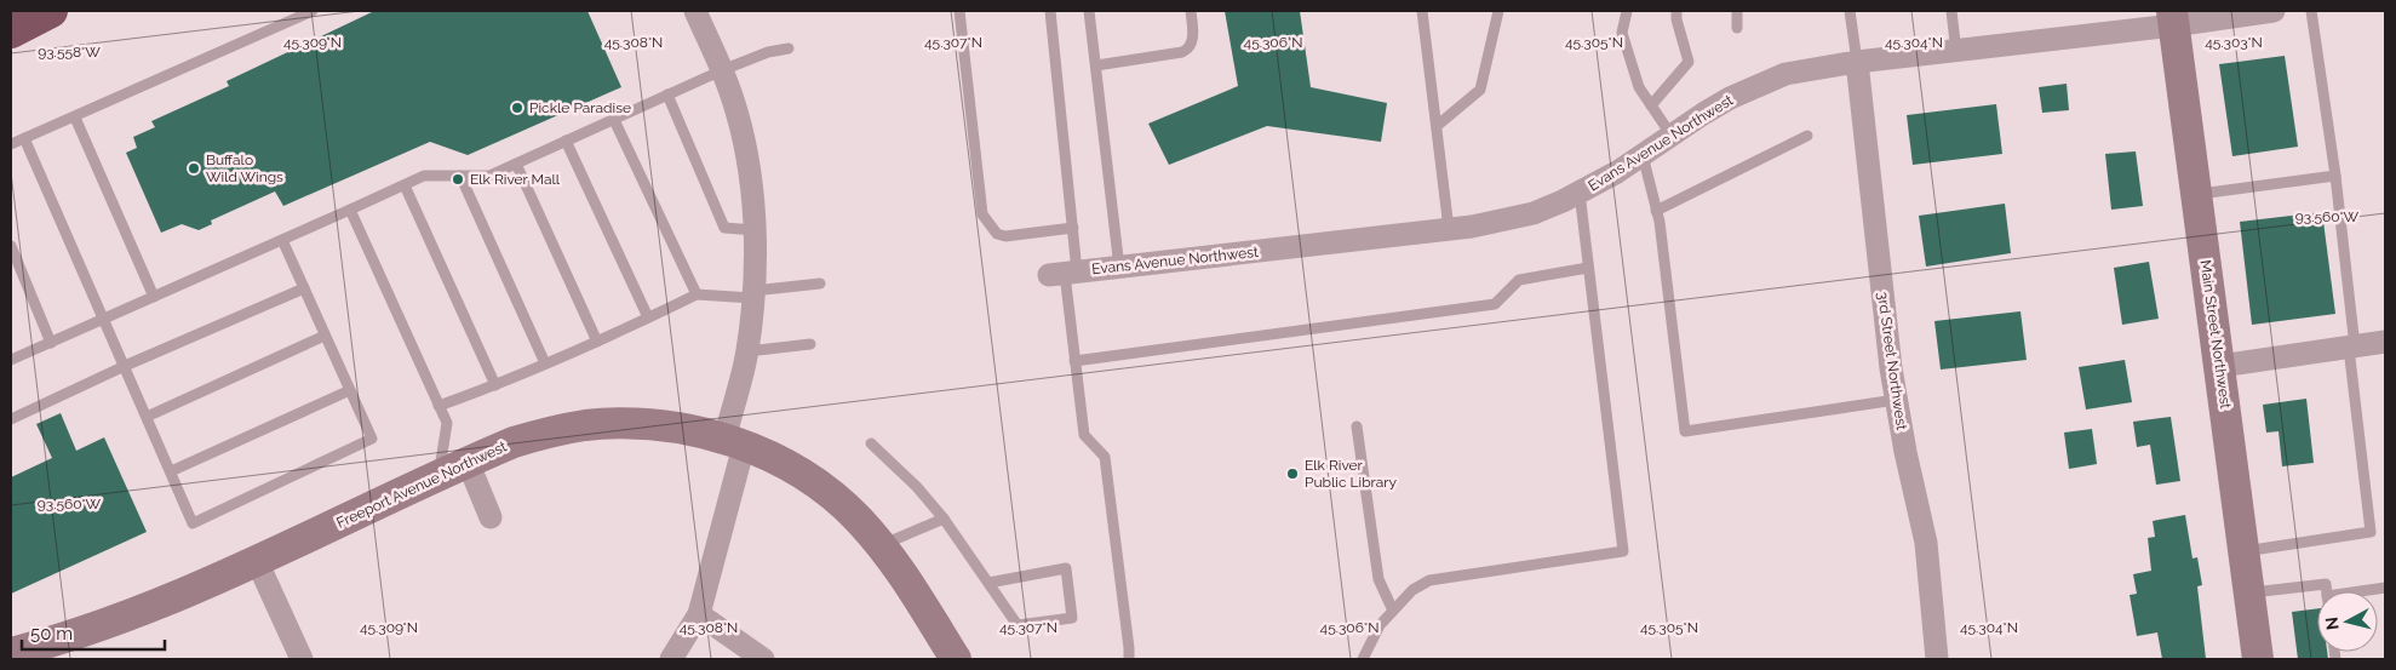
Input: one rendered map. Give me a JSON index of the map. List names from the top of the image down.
{
  "streets": {
    "street": [
      "Evans Avenue Northwest",
      "Main Street Northwest",
      "3rd Street Northwest",
      "Freeport Avenue Northwest"
    ]
  },
  "crossings": [
    ["Evans Avenue Northwest", "Main Street Northwest"],
    ["Evans Avenue Northwest", "3rd Street Northwest"]
  ],
  "places": [
    "Pickle Paradise",
    "Buffalo Wild Wings",
    "Elk River Mall",
    "Elk River Public Library"
  ],
  "scale_bar": "50 m",
  "north": "left",
  "coordinates": [
    "45.309°N",
    "45.308°N",
    "45.307°N",
    "45.306°N",
    "45.305°N",
    "45.304°N",
    "45.303°N",
    "93.558°W",
    "93.560°W"
  ]
}
